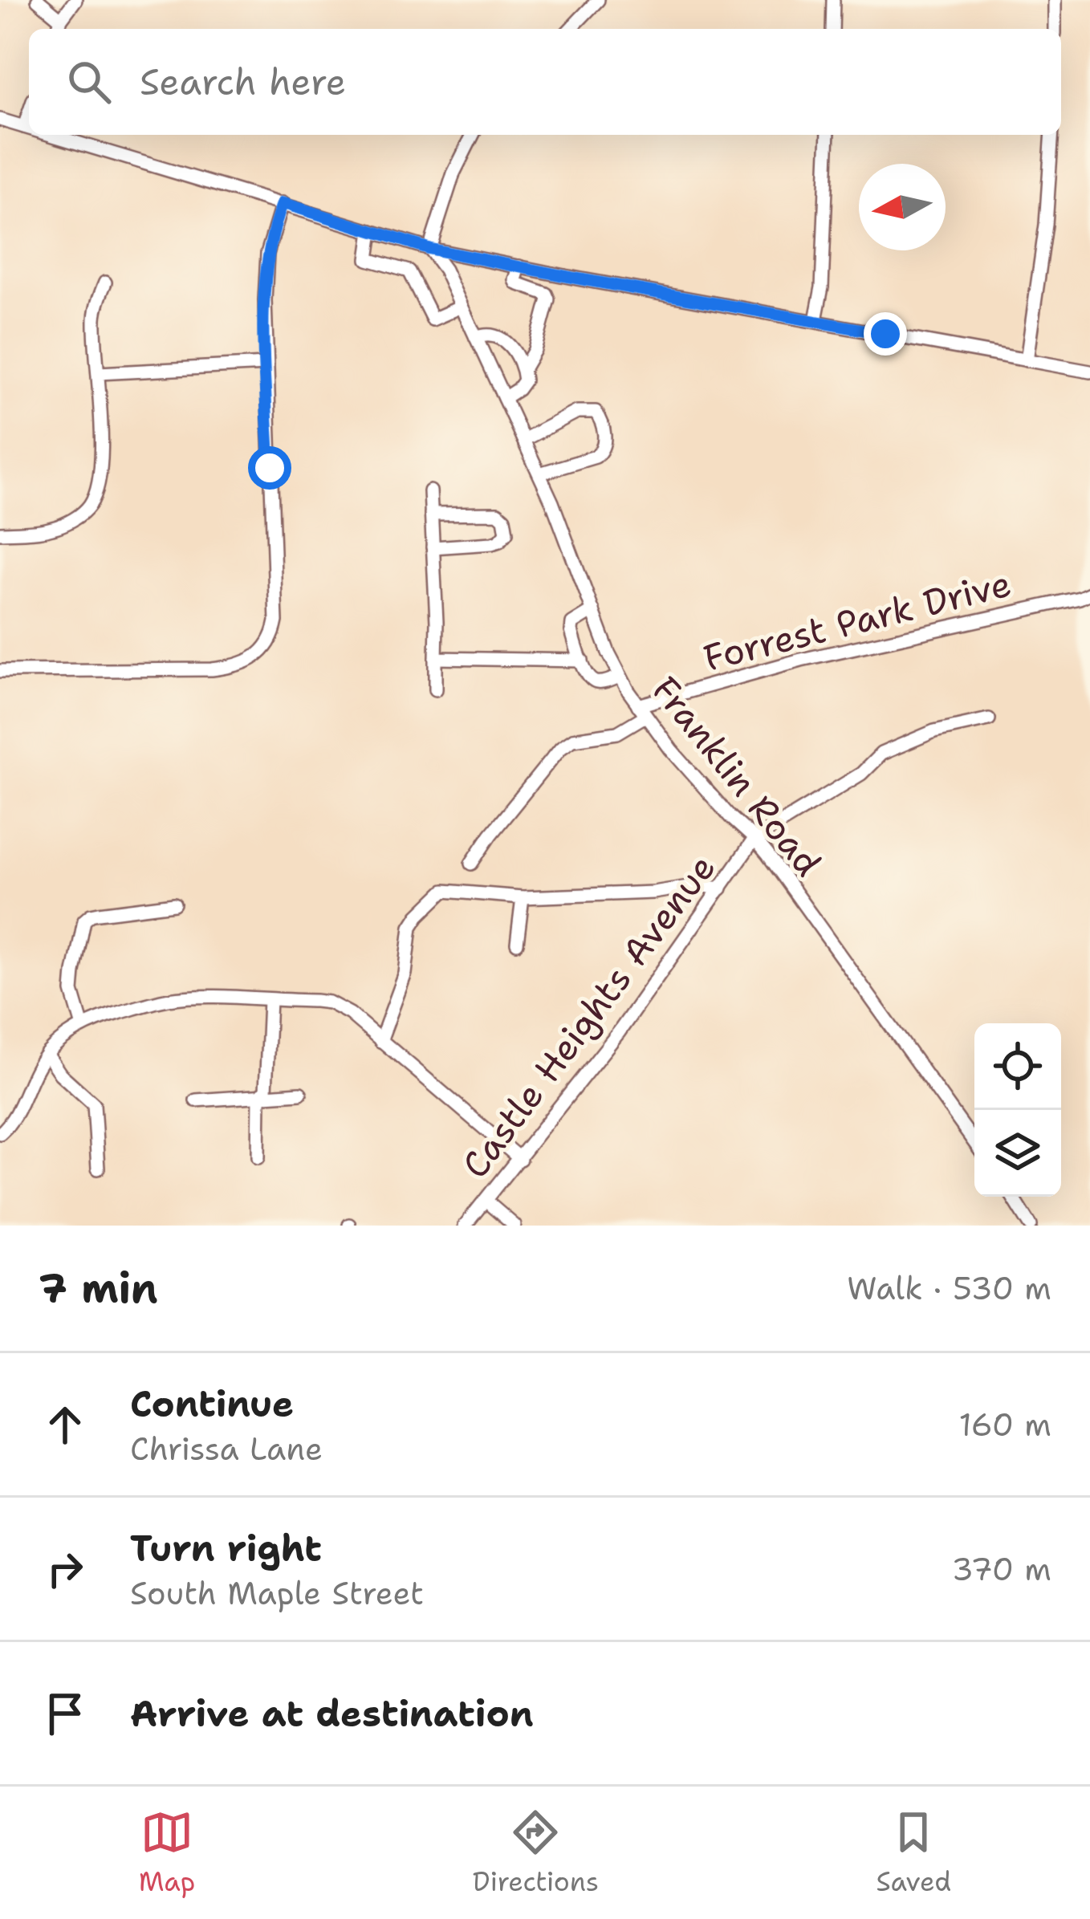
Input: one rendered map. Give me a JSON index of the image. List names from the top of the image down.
{
  "streets": {
    "street": ["Forrest Park Drive", "Franklin Road", "Castle Heights Avenue"]
  },
  "crossings": [
    ["Forrest Park Drive", "Franklin Road"],
    ["Franklin Road", "Castle Heights Avenue"]
  ],
  "north": "left",
  "page": {
    "search": "Search here",
    "heading": ["7 min", "Walk · 530 m"],
    "list": [
      ["Continue", "Chrissa Lane", "160 m"],
      ["Turn right", "South Maple Street", "370 m"],
      "Arrive at destination"
    ],
    "nav": ["Map", "Directions", "Saved"]
  }
}
